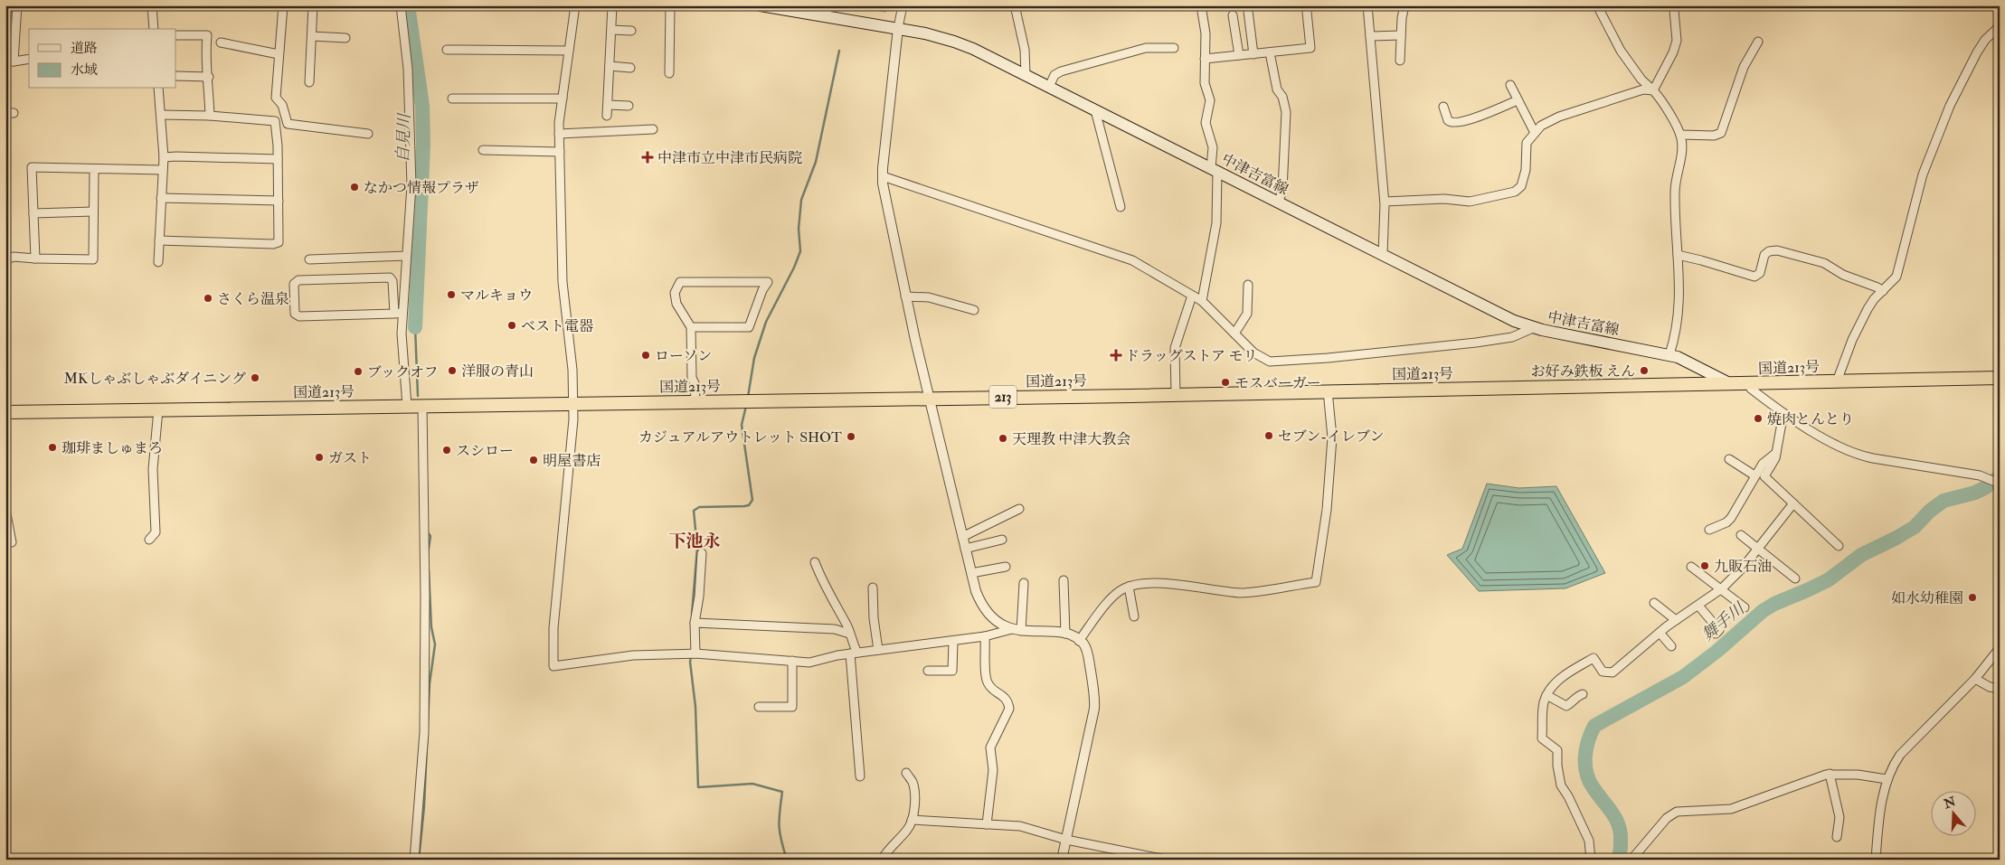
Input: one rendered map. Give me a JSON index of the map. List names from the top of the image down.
{
  "streets": {
    "highway": ["国道213号", "213"],
    "main road": ["中津吉富線"]
  },
  "crossings": [
    ["中津吉富線", "国道213号"]
  ],
  "districts": ["下池永"],
  "water": ["自見川", "舞手川"],
  "places": {
    "health": ["中津市立中津市民病院", "ドラッグストア モリ"],
    "other": [
      "なかつ情報プラザ",
      "マルキョウ",
      "さくら温泉",
      "ベスト電器",
      "ローソン",
      "洋服の青山",
      "お好み鉄板 えん",
      "ブックオフ",
      "MKしゃぶしゃぶダイニング",
      "モスバーガー",
      "焼肉とんとり",
      "セブン-イレブン",
      "カジュアルアウトレット SHOT",
      "天理教 中津大教会",
      "珈琲ましゅまろ",
      "スシロー",
      "ガスト",
      "明屋書店",
      "九販石油",
      "如水幼稚園"
    ]
  },
  "legend": ["道路", "水域"],
  "north": "top"
}
